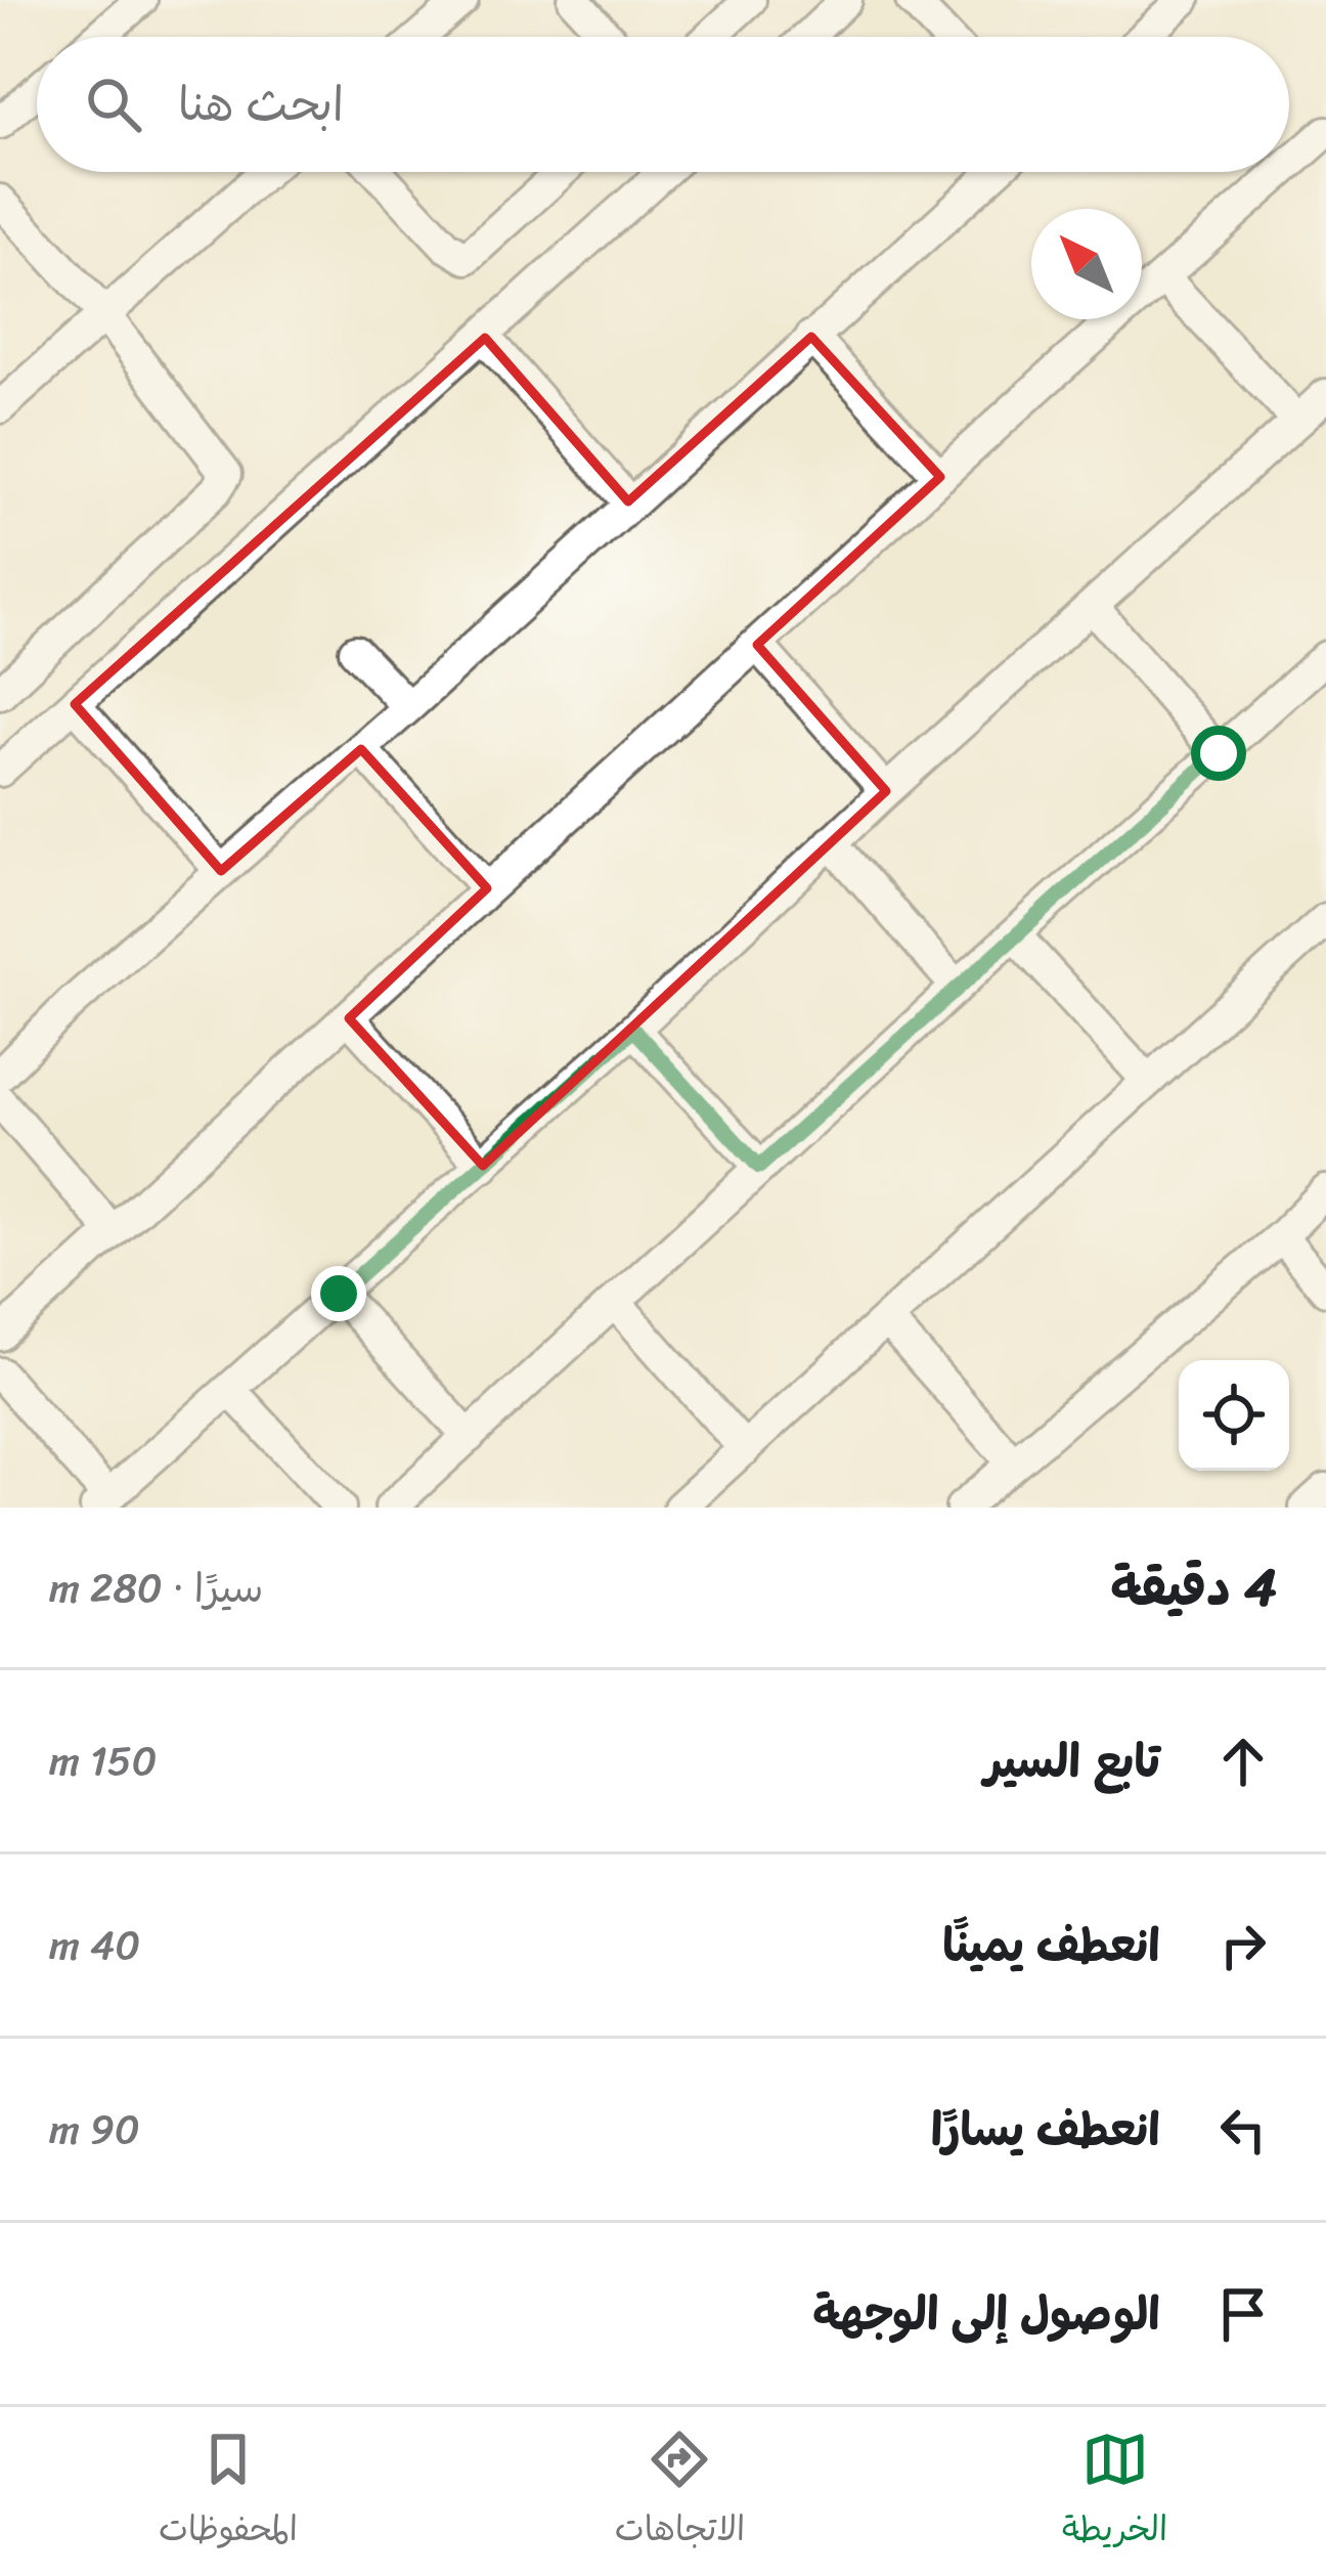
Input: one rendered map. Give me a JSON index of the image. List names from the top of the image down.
{
  "north": "top left",
  "page": {
    "search": "ابحث هنا",
    "heading": ["4 دقيقة", "سيرًا · 280 m"],
    "list": [
      ["تابع السير", "150 m"],
      ["انعطف يمينًا", "40 m"],
      ["انعطف يسارًا", "90 m"],
      "الوصول إلى الوجهة"
    ],
    "nav": ["الخريطة", "الاتجاهات", "المحفوظات"]
  }
}
